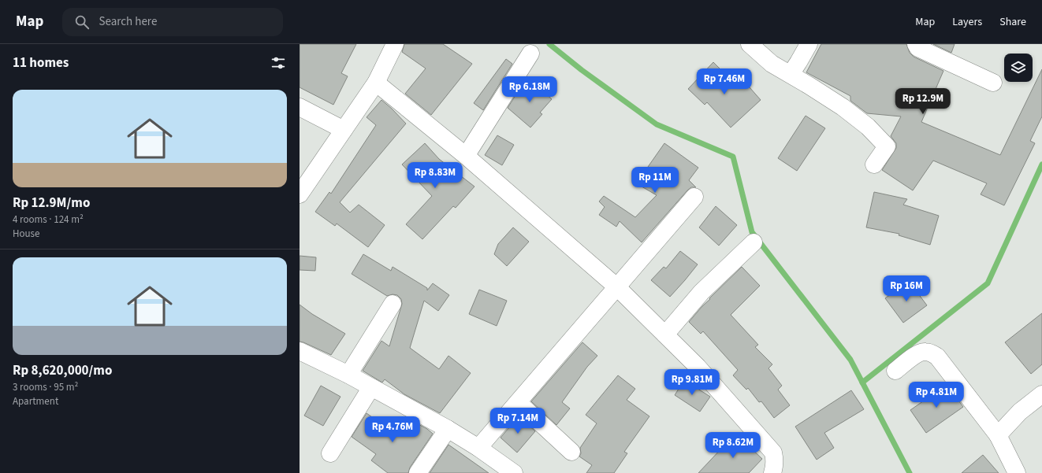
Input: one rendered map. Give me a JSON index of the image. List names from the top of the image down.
{
  "page": {
    "header": "Map",
    "search": "Search here",
    "nav": ["Map", "Layers", "Share"],
    "heading": "11 homes",
    "price": [
      "Rp 7.46M",
      "Rp 6.18M",
      "Rp 12.9M",
      "Rp 8.83M",
      "Rp 11M",
      "Rp 16M",
      "Rp 9.81M",
      "Rp 4.81M",
      "Rp 7.14M",
      "Rp 4.76M",
      "Rp 8.62M"
    ],
    "list": [
      {
        "name": "Rp 12.9M/mo",
        "note": "4 rooms · 124 m² · House"
      },
      {
        "name": "Rp 8,620,000/mo",
        "note": "3 rooms · 95 m² · Apartment"
      }
    ]
  }
}
